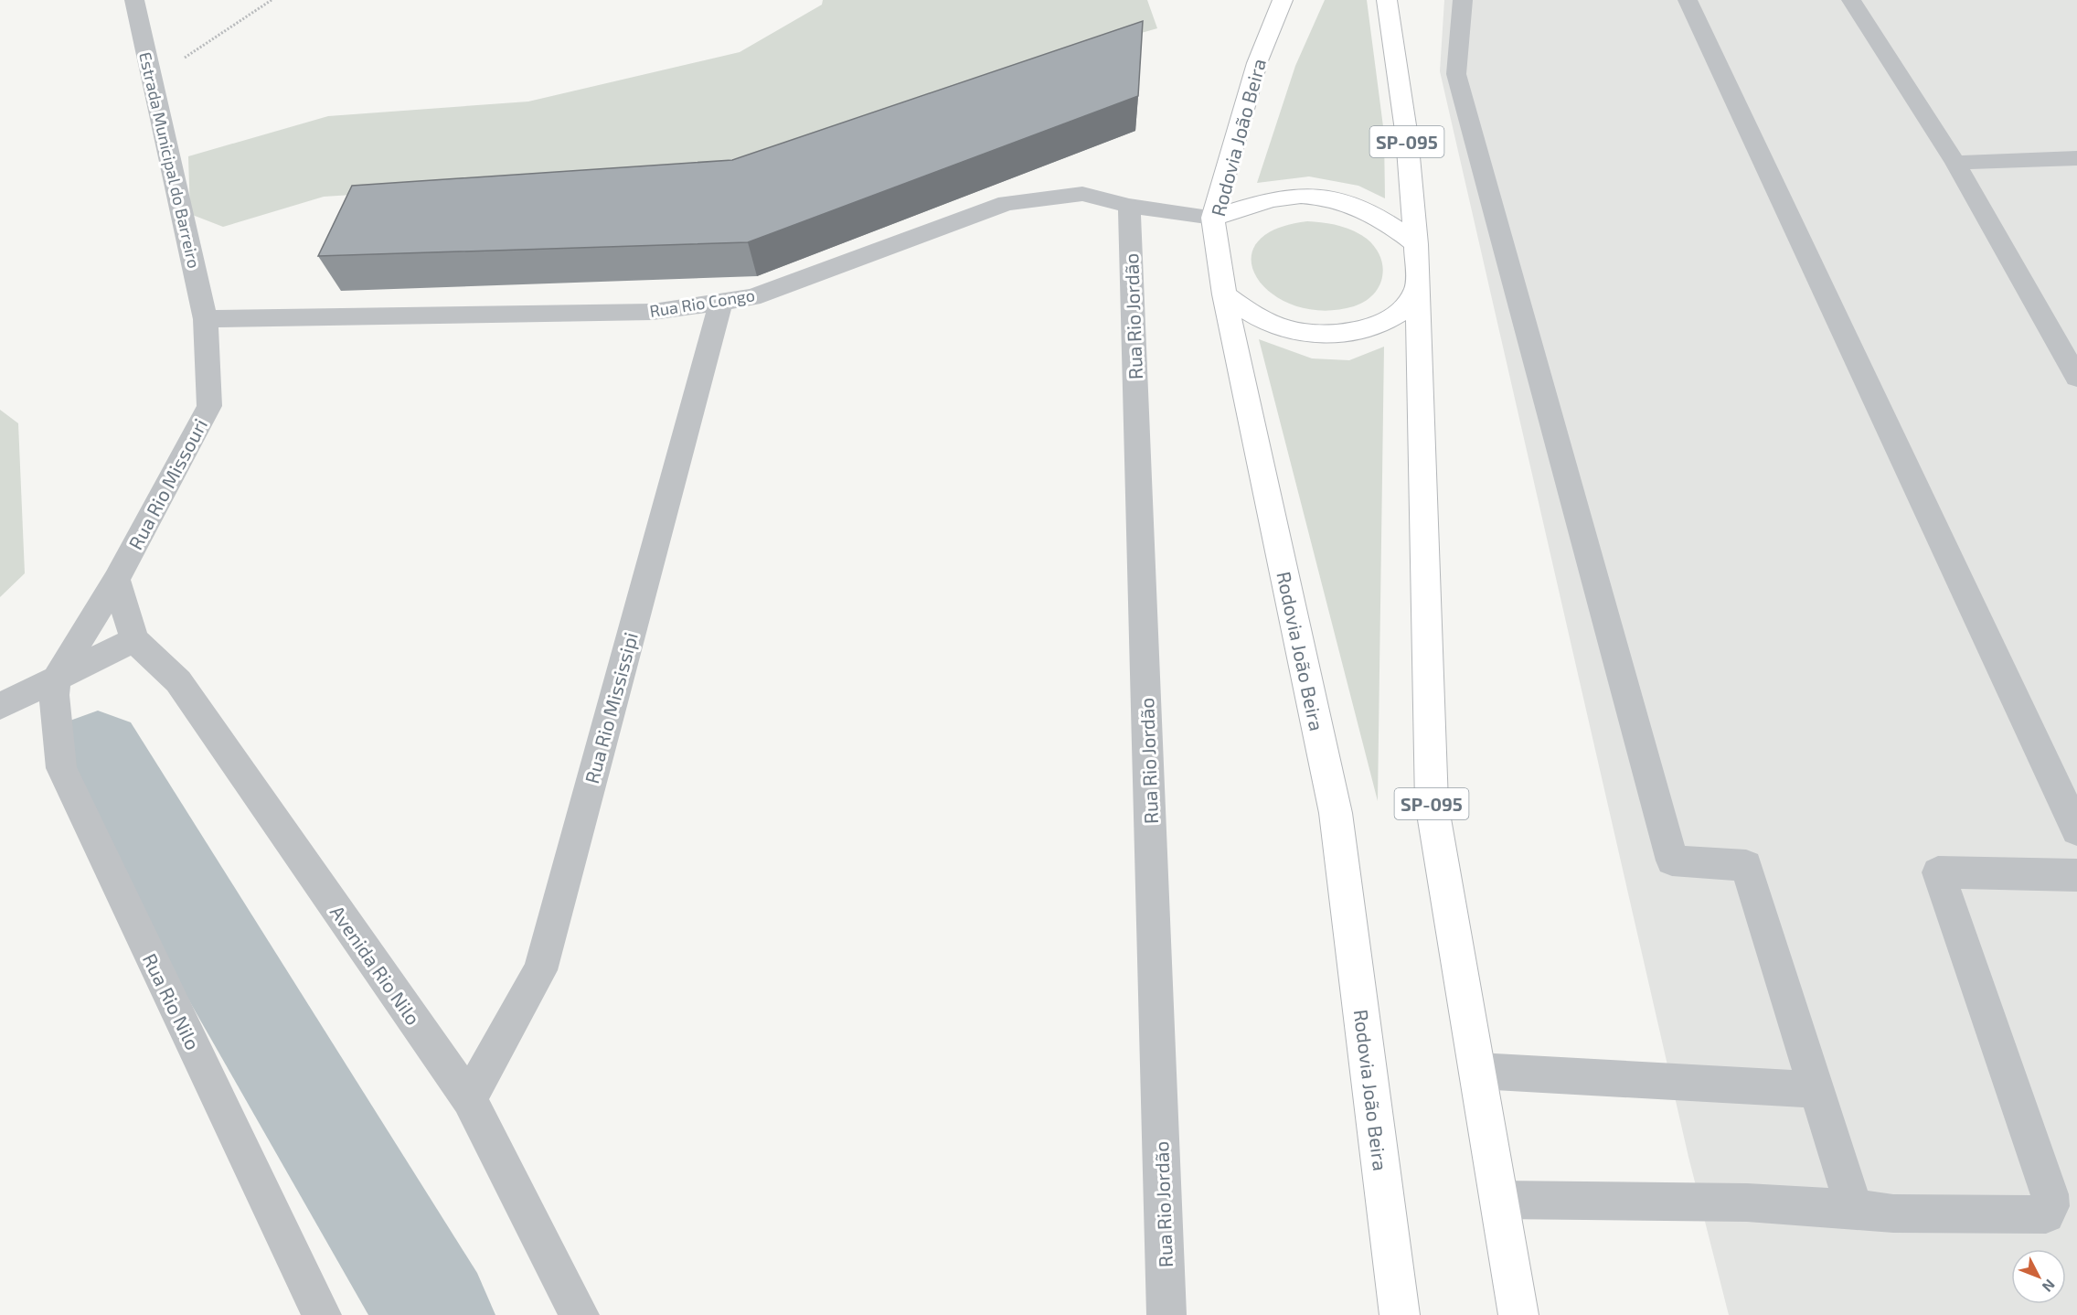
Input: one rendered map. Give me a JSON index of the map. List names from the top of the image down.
{
  "streets": {
    "main road": ["Rodovia João Beira", "SP-095"],
    "street": [
      "Estrada Municipal do Barreiro",
      "Rua Rio Congo",
      "Rua Rio Jordão",
      "Rua Rio Missouri",
      "Rua Rio Mississipi",
      "Avenida Rio Nilo",
      "Rua Rio Nilo"
    ]
  },
  "crossings": [
    ["Rodovia João Beira", "SP-095"],
    ["Rodovia João Beira", "Rua Rio Congo"],
    ["SP-095", "Rua Rio Congo"],
    ["Estrada Municipal do Barreiro", "Rua Rio Congo"],
    ["Estrada Municipal do Barreiro", "Rua Rio Missouri"],
    ["Rua Rio Congo", "Rua Rio Jordão"],
    ["Rua Rio Congo", "Rua Rio Missouri"],
    ["Rua Rio Congo", "Rua Rio Mississipi"],
    ["Rua Rio Missouri", "Rua Rio Nilo"],
    ["Rua Rio Mississipi", "Avenida Rio Nilo"]
  ],
  "north": "bottom right"
}
